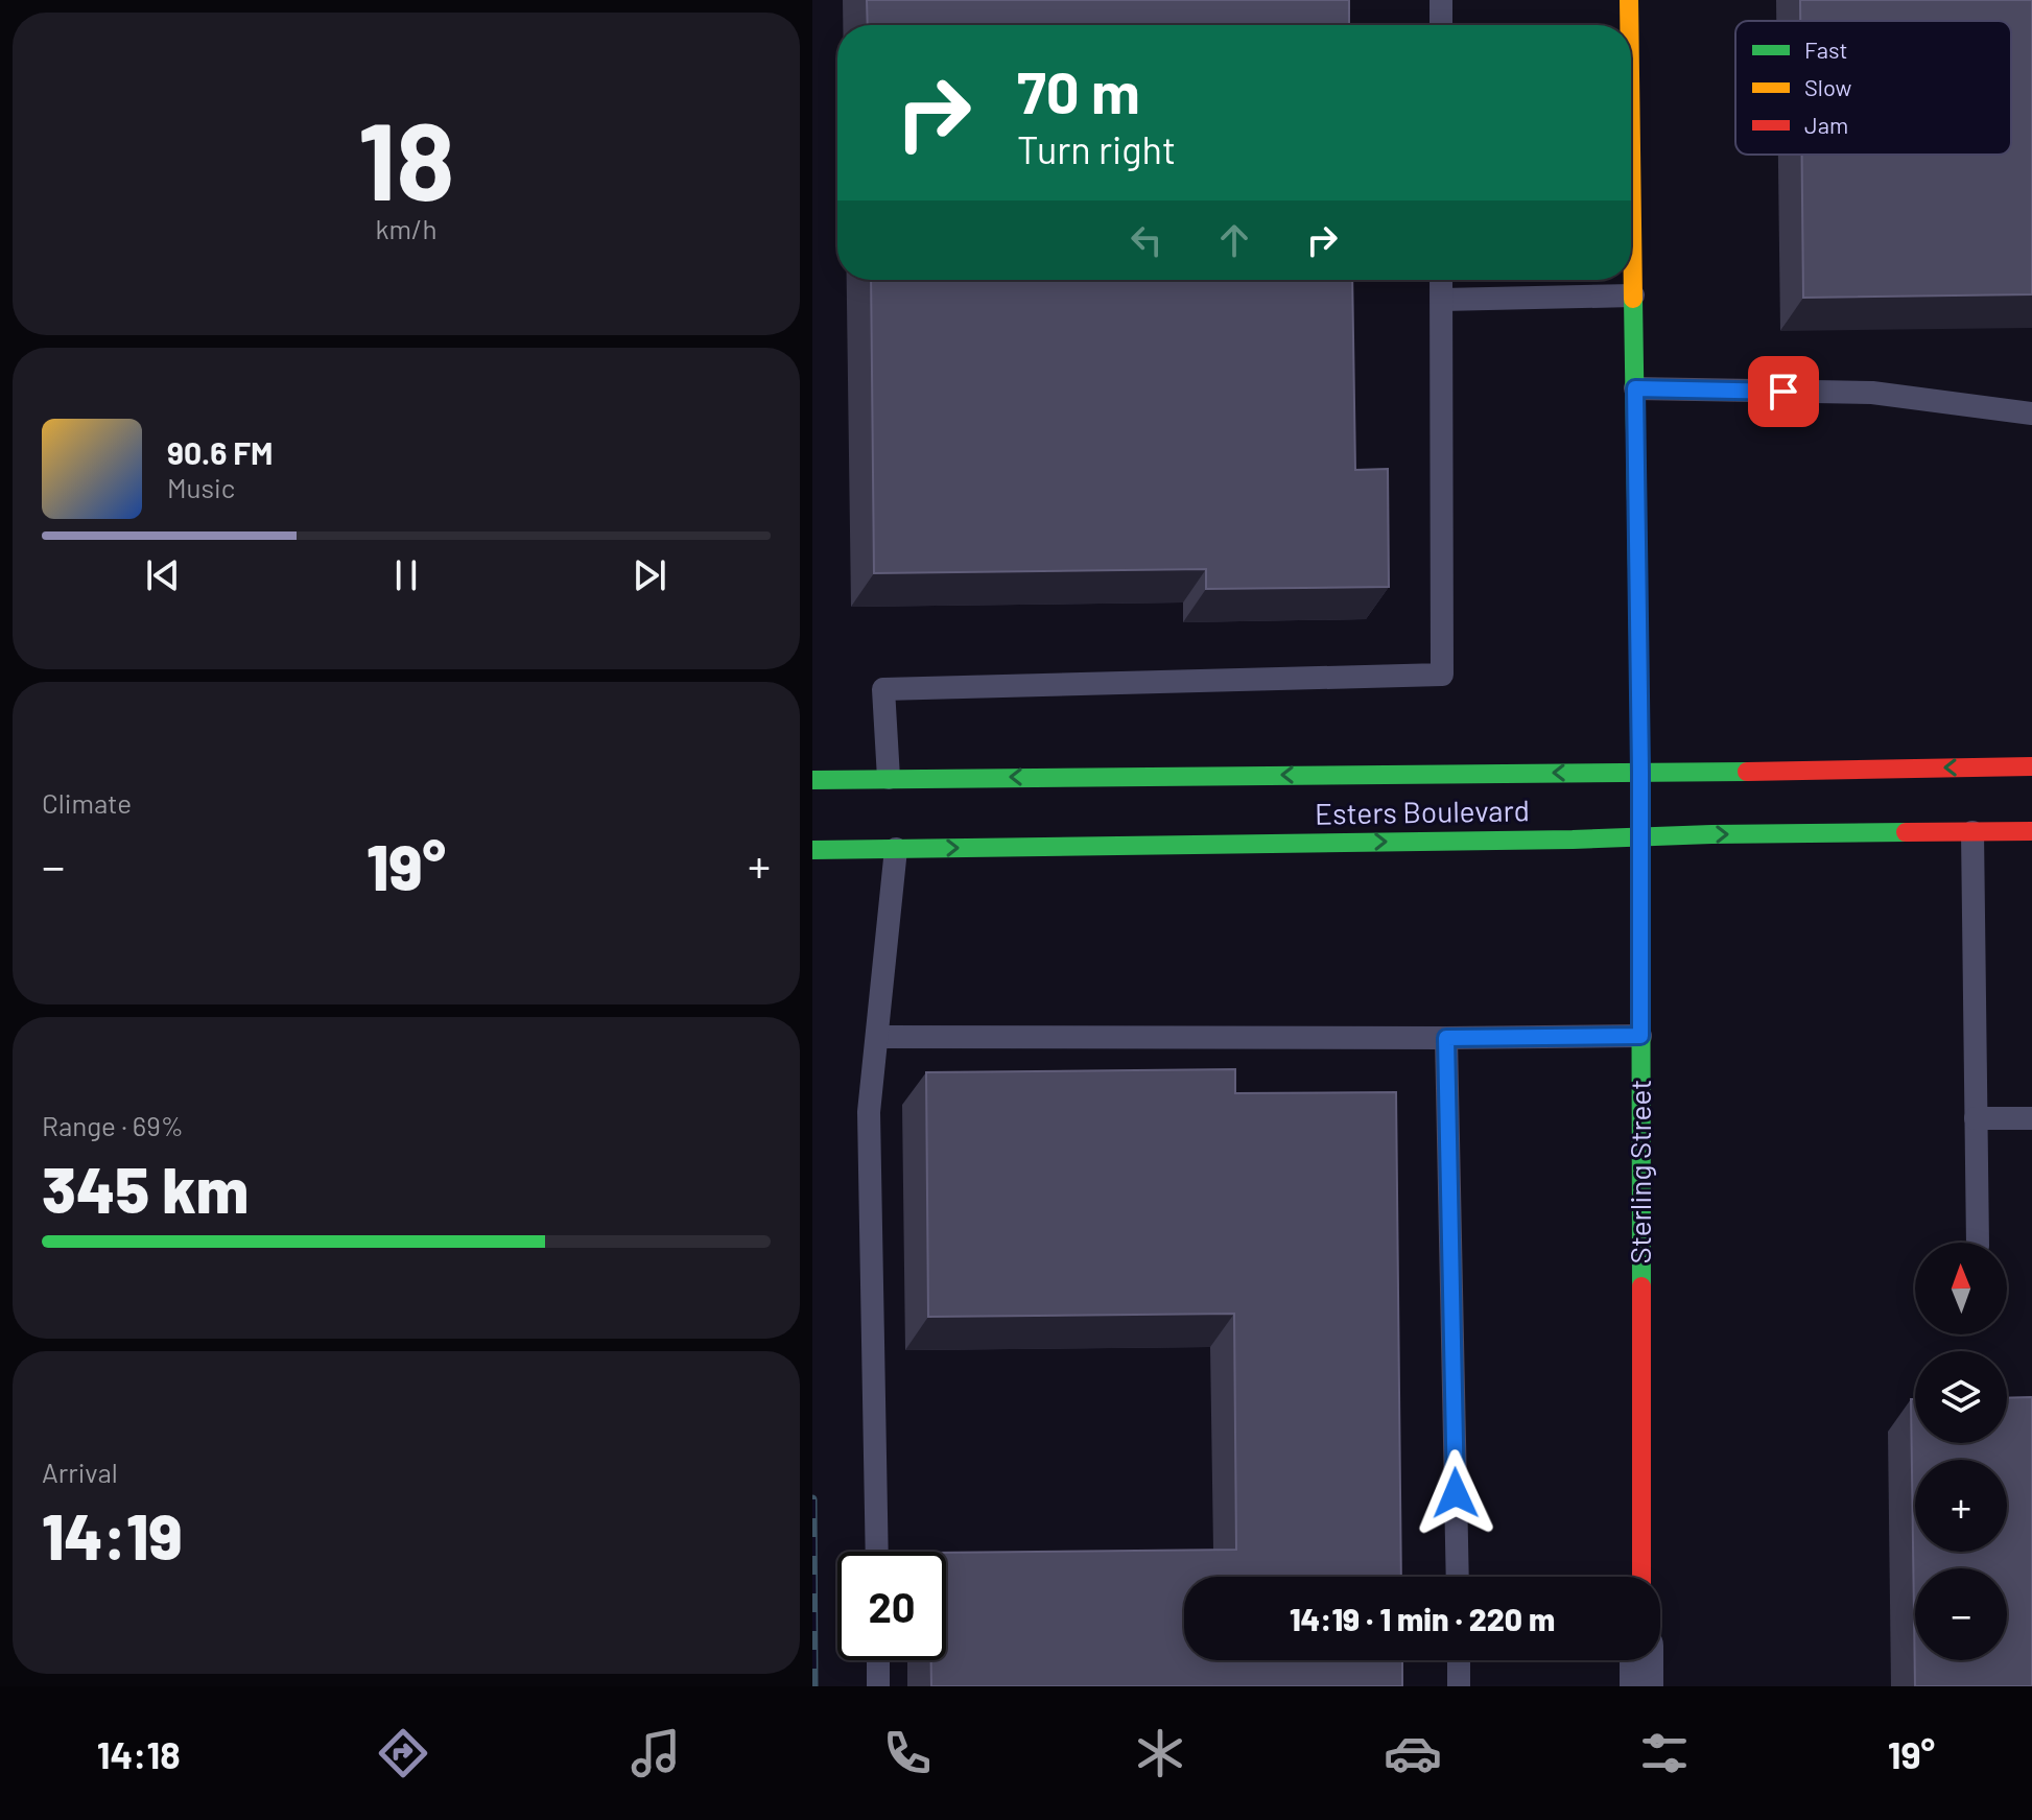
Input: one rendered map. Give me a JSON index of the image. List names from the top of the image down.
{
  "streets": {
    "main road": ["Esters Boulevard", "Sterling Street"]
  },
  "crossings": [
    ["Esters Boulevard", "Sterling Street"]
  ],
  "legend": ["Fast", "Slow", "Jam"],
  "north": "top",
  "page": {
    "tile": [
      ["18", "km/h"],
      "Climate",
      ["Range · 69%", "345 km"],
      ["Arrival", "14:19"]
    ],
    "turn": ["70 m", "Turn right"],
    "song": ["90.6 FM", "Music"],
    "heat": ["−", "19°", "+"],
    "map_buttons": ["+", "−"],
    "limit": "20",
    "trip": "14:19 · 1 min · 220 m",
    "tabs": ["14:18", "19°"]
  }
}
